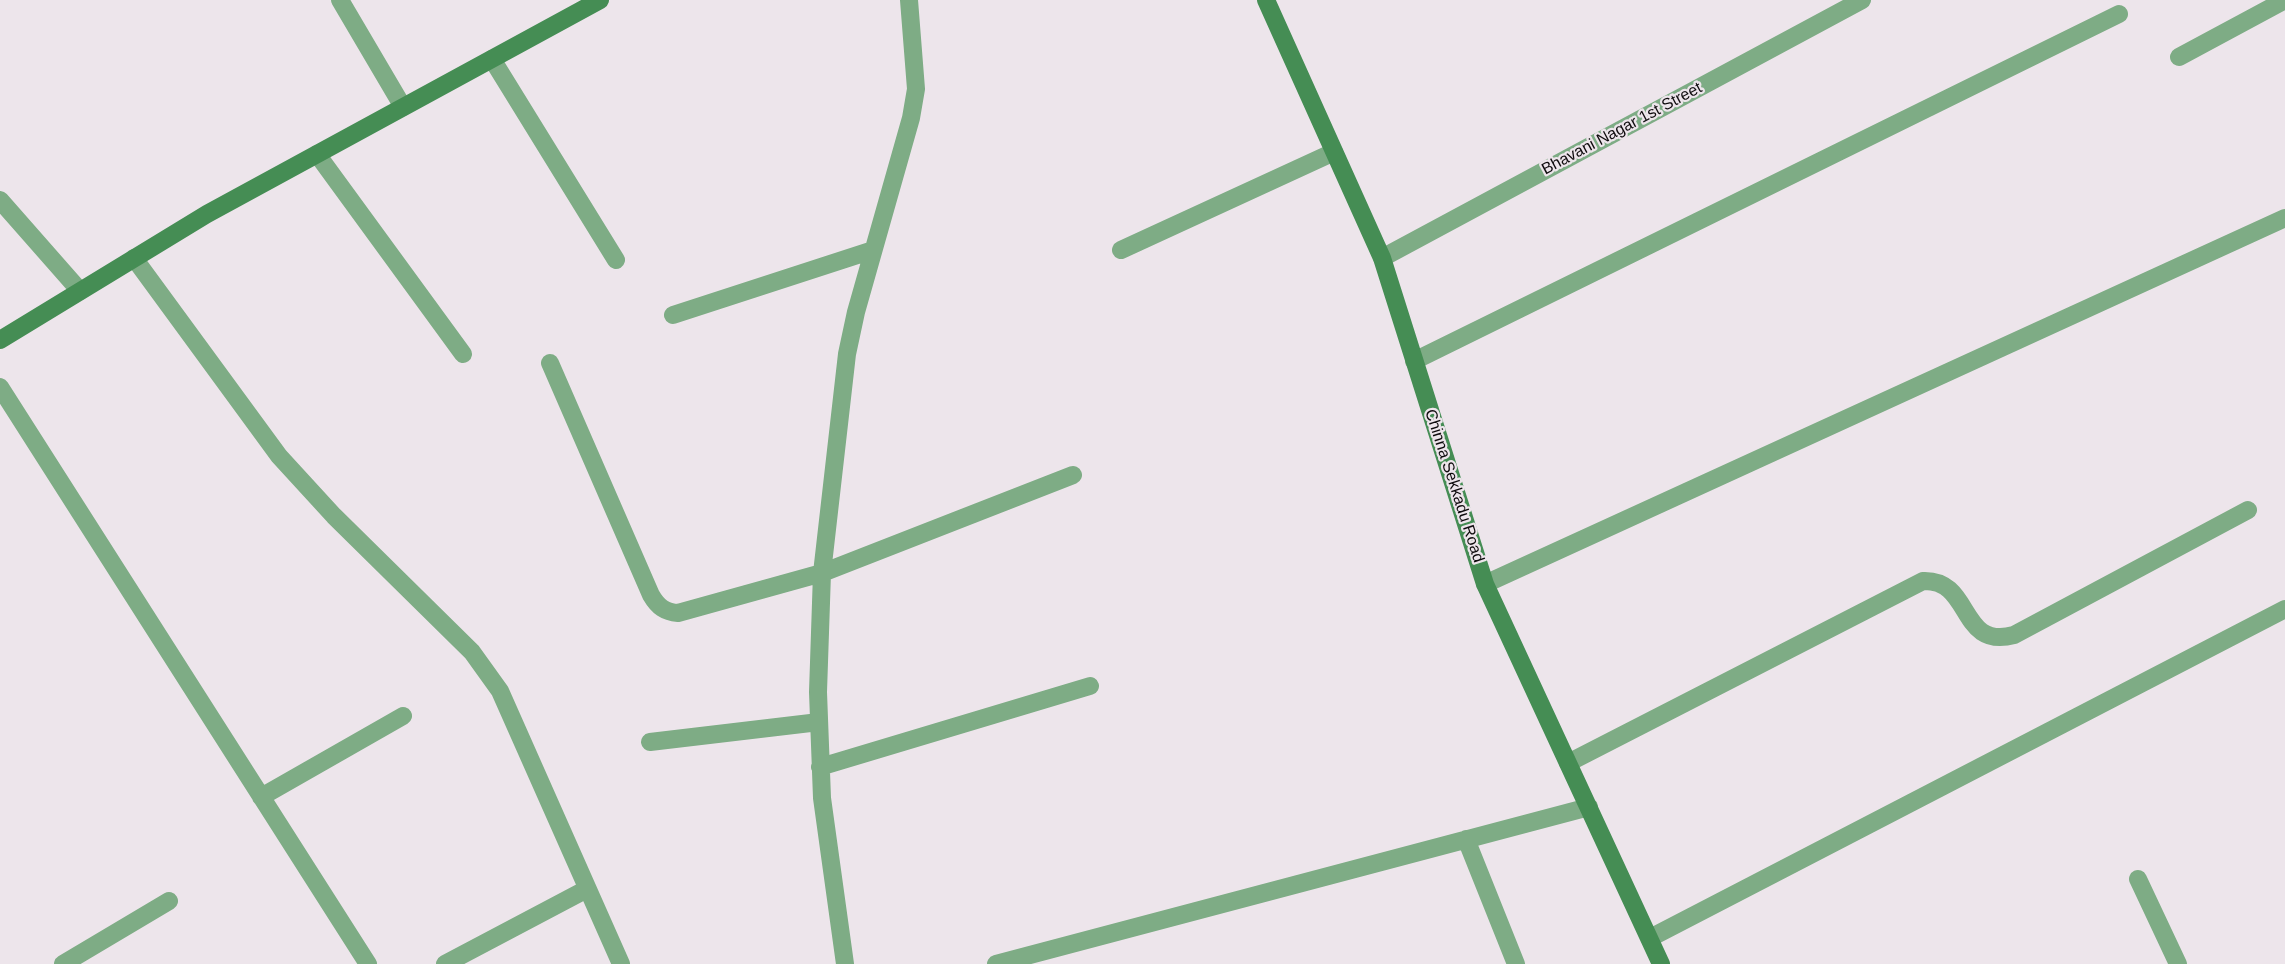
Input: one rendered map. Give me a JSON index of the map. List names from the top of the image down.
{
  "streets": {
    "street": ["Bhavani Nagar 1st Street", "Chinna Sekkadu Road"]
  },
  "crossings": [
    ["Bhavani Nagar 1st Street", "Chinna Sekkadu Road"]
  ]
}
